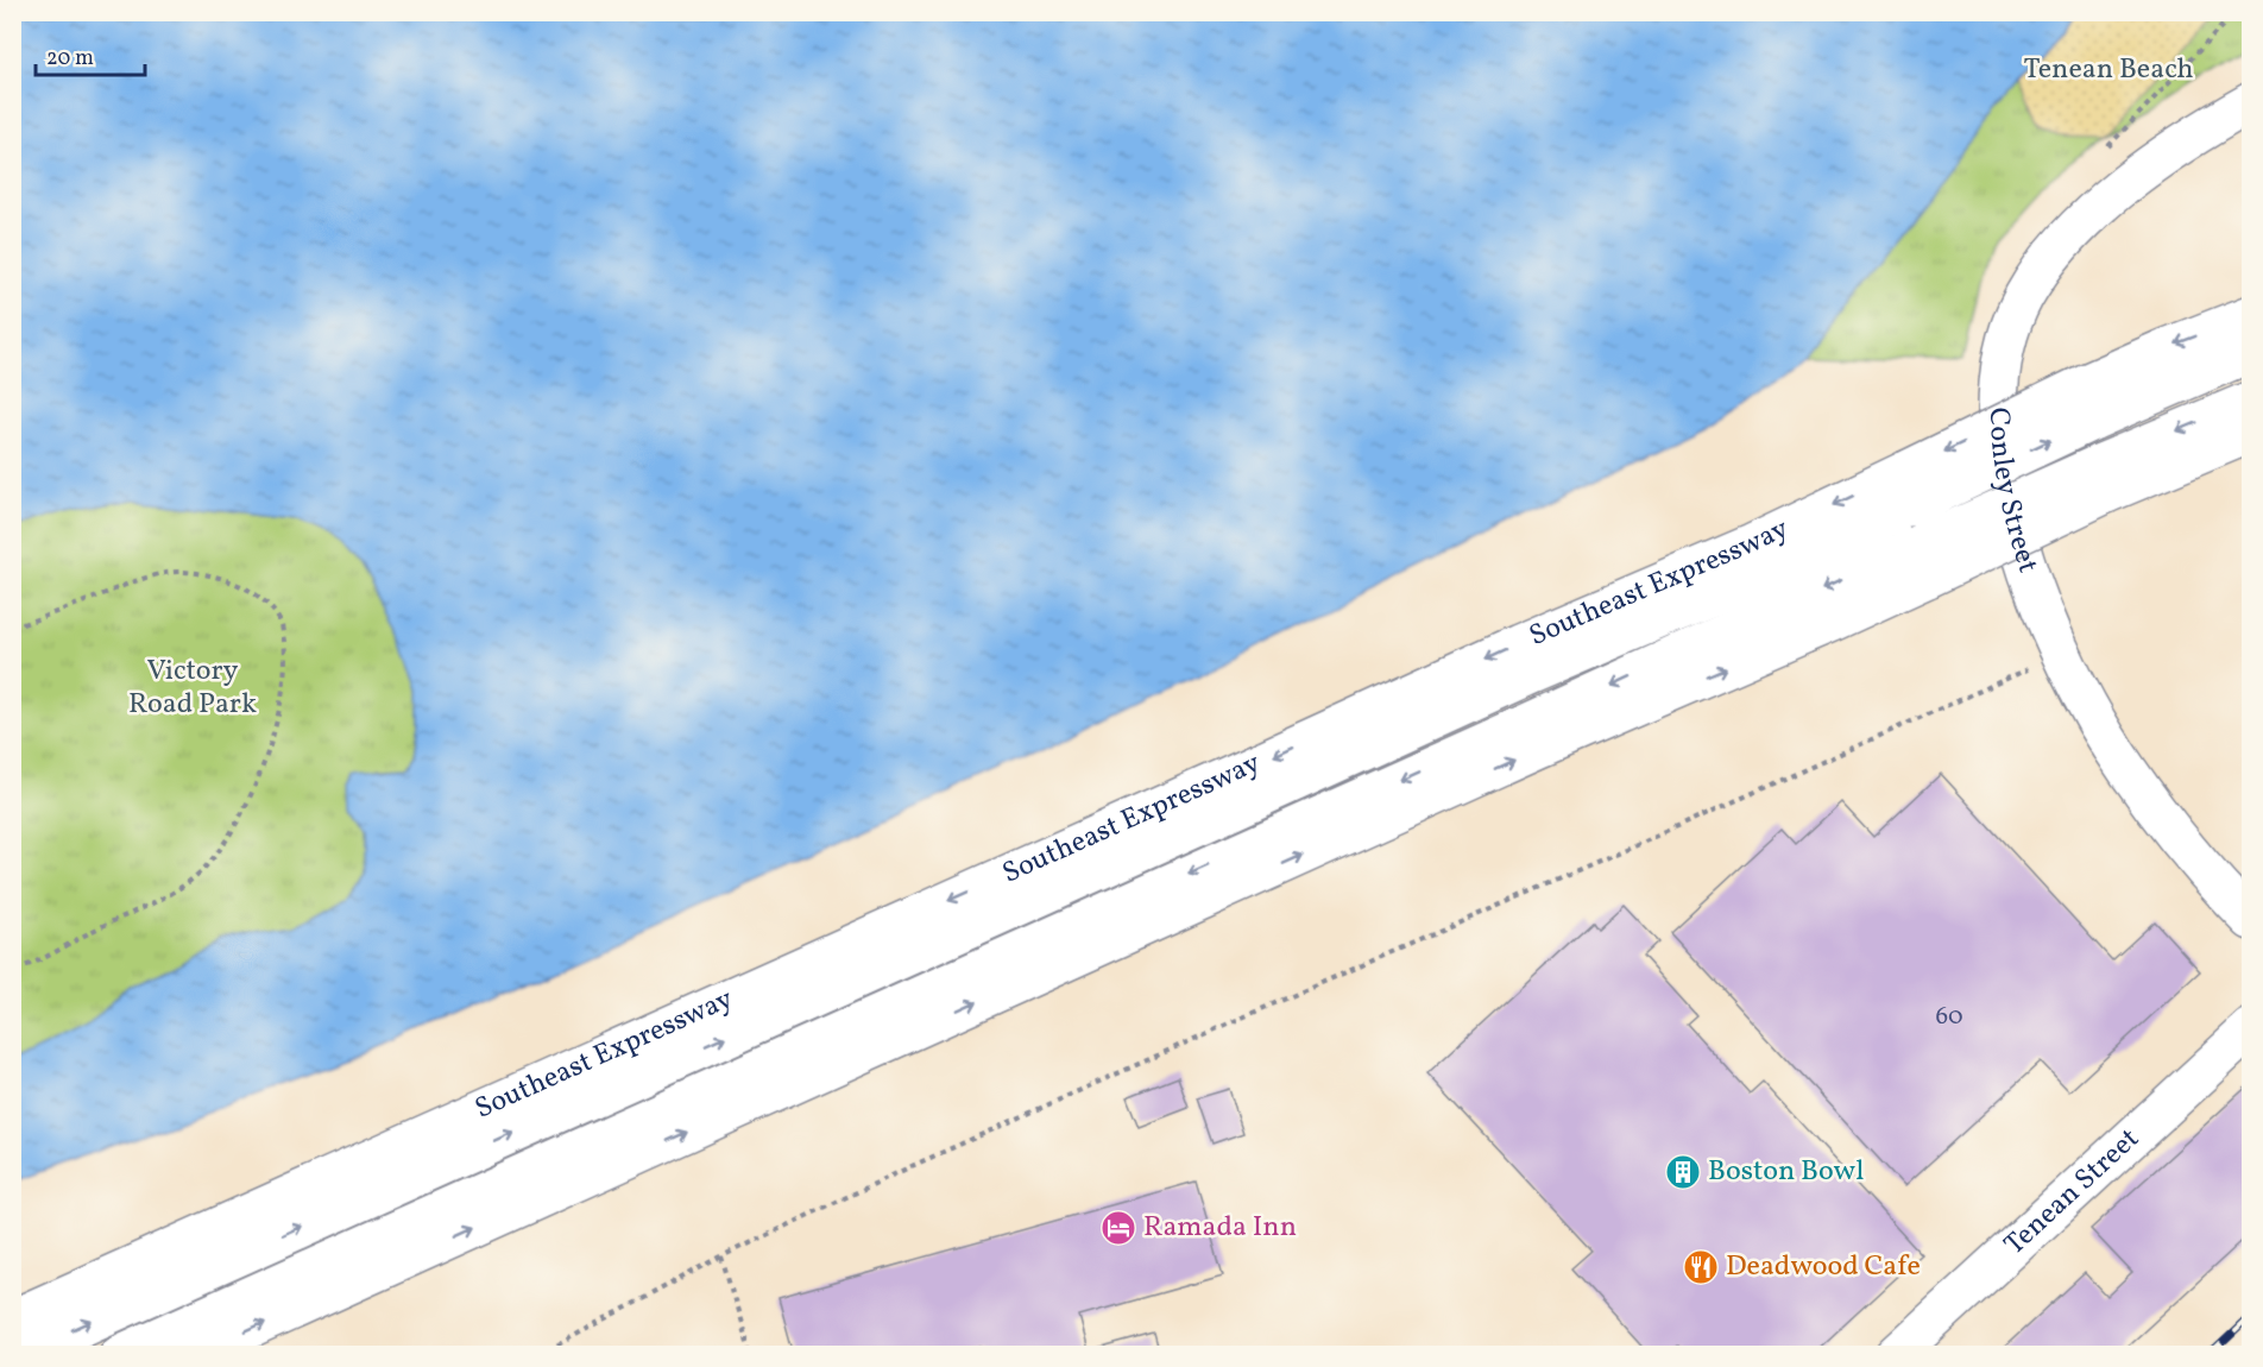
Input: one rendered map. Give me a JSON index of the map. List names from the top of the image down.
{
  "streets": {
    "main road": ["Conley Street", "Southeast Expressway", "Tenean Street"]
  },
  "parks": ["Tenean Beach", "Victory Road Park"],
  "places": {
    "building": ["Boston Bowl"],
    "hotel": ["Ramada Inn"],
    "restaurant": ["Deadwood Cafe"]
  },
  "house_numbers": ["60"],
  "scale_bar": "20 m"
}
